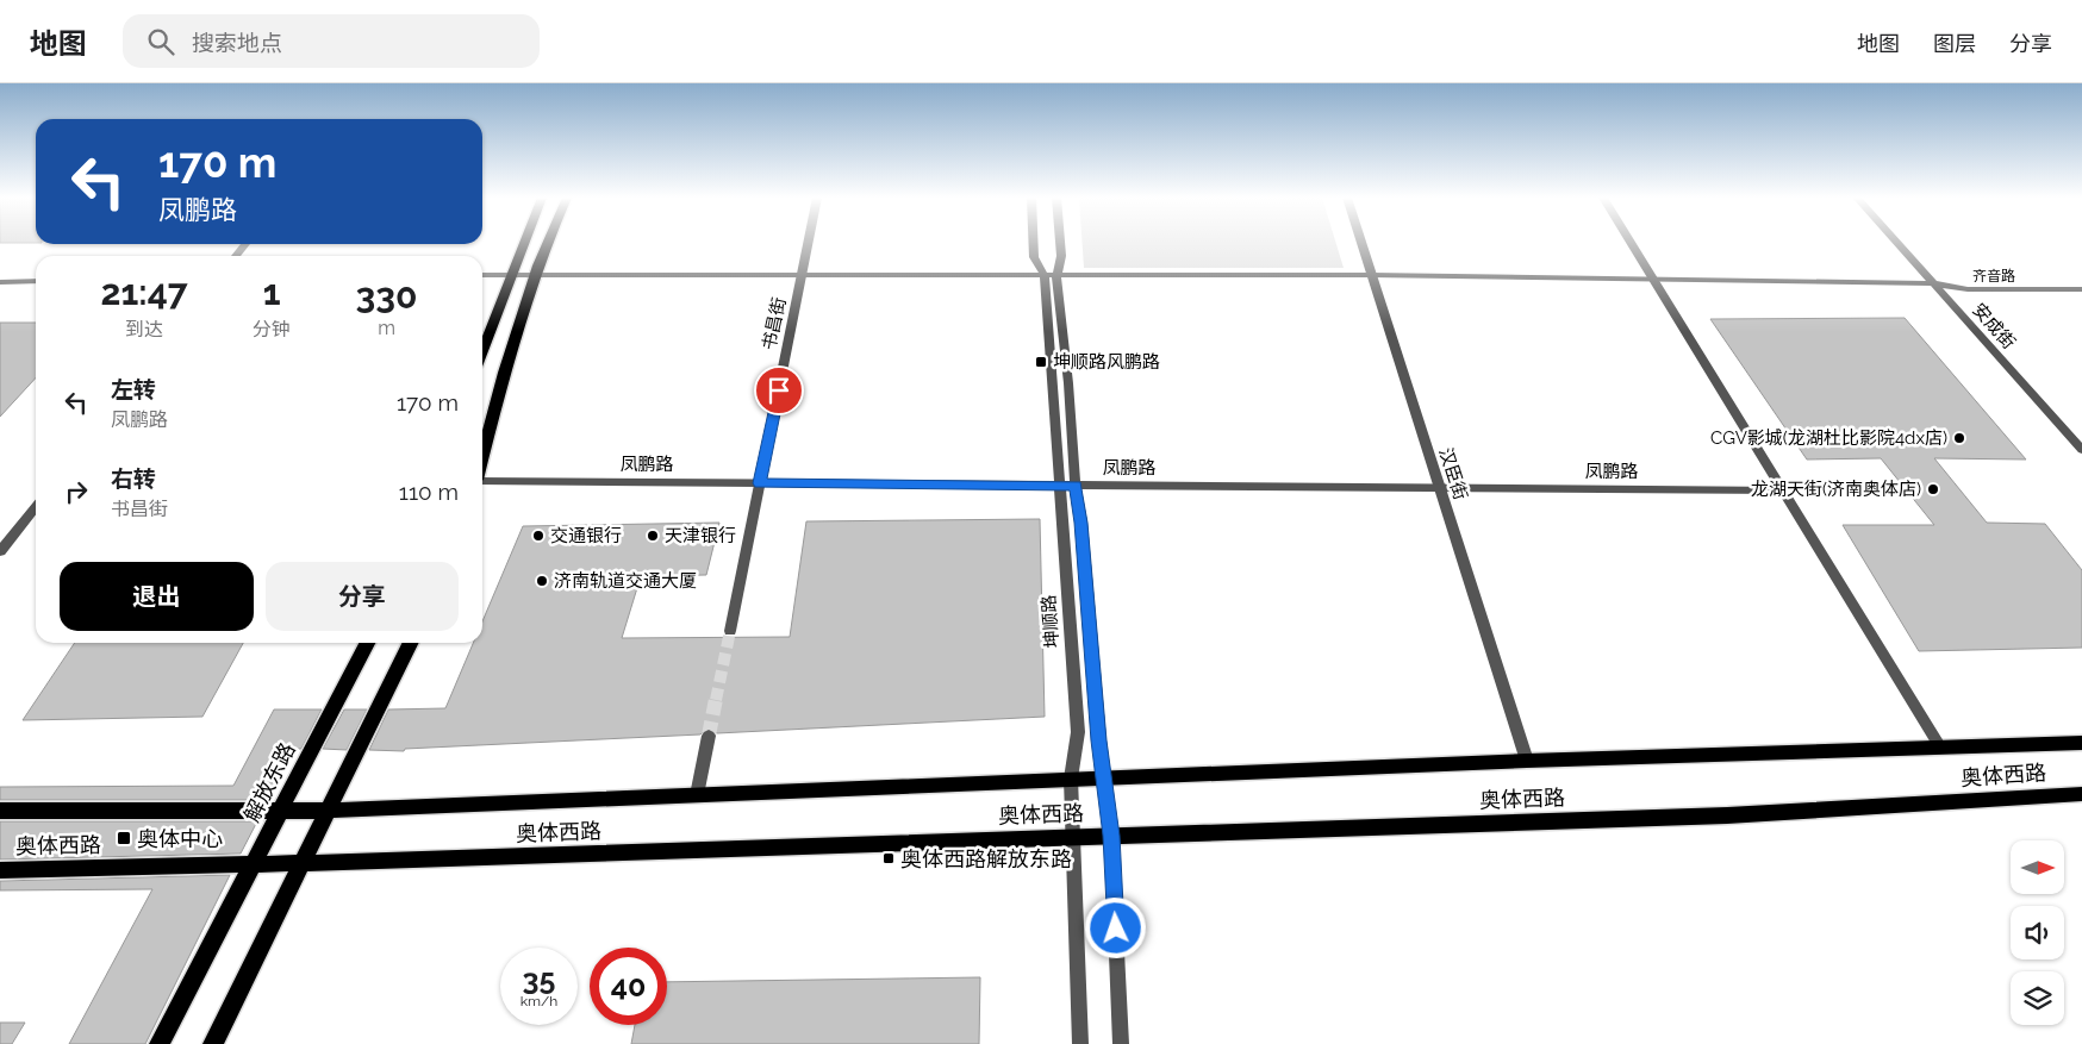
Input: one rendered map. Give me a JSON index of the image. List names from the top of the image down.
{
  "streets": {
    "main road": ["奥体西路", "解放东路"],
    "street": [
      "齐音路",
      "书昌街",
      "安成街",
      "凤鹏路",
      "汉臣街",
      "坤顺路"
    ]
  },
  "crossings": [
    ["齐音路", "书昌街"],
    ["齐音路", "安成街"],
    ["齐音路", "汉臣街"],
    ["齐音路", "坤顺路"],
    ["书昌街", "凤鹏路"],
    ["凤鹏路", "汉臣街"],
    ["凤鹏路", "坤顺路"],
    ["汉臣街", "奥体西路"],
    ["坤顺路", "奥体西路"],
    ["奥体西路", "解放东路"]
  ],
  "places": {
    "transit": ["坤顺路风鹏路", "奥体中心", "奥体西路解放东路"],
    "other": [
      "CGV影城(龙湖杜比影院4dx店)",
      "龙湖天街(济南奥体店)",
      "交通银行",
      "天津银行",
      "济南轨道交通大厦"
    ]
  },
  "north": "right",
  "page": {
    "header": "地图",
    "search": "搜索地点",
    "nav": ["地图", "图层", "分享"],
    "turn": ["170 m", "凤鹏路"],
    "eta": [
      "21:47",
      "到达",
      "1",
      "分钟",
      "330",
      "m"
    ],
    "list": [
      {
        "name": "左转",
        "note": "凤鹏路",
        "value": "170 m"
      },
      {
        "name": "右转",
        "note": "书昌街",
        "value": "110 m"
      }
    ],
    "buttons": ["退出", "分享"],
    "speed": "35 km/h",
    "limit": "40"
  }
}
